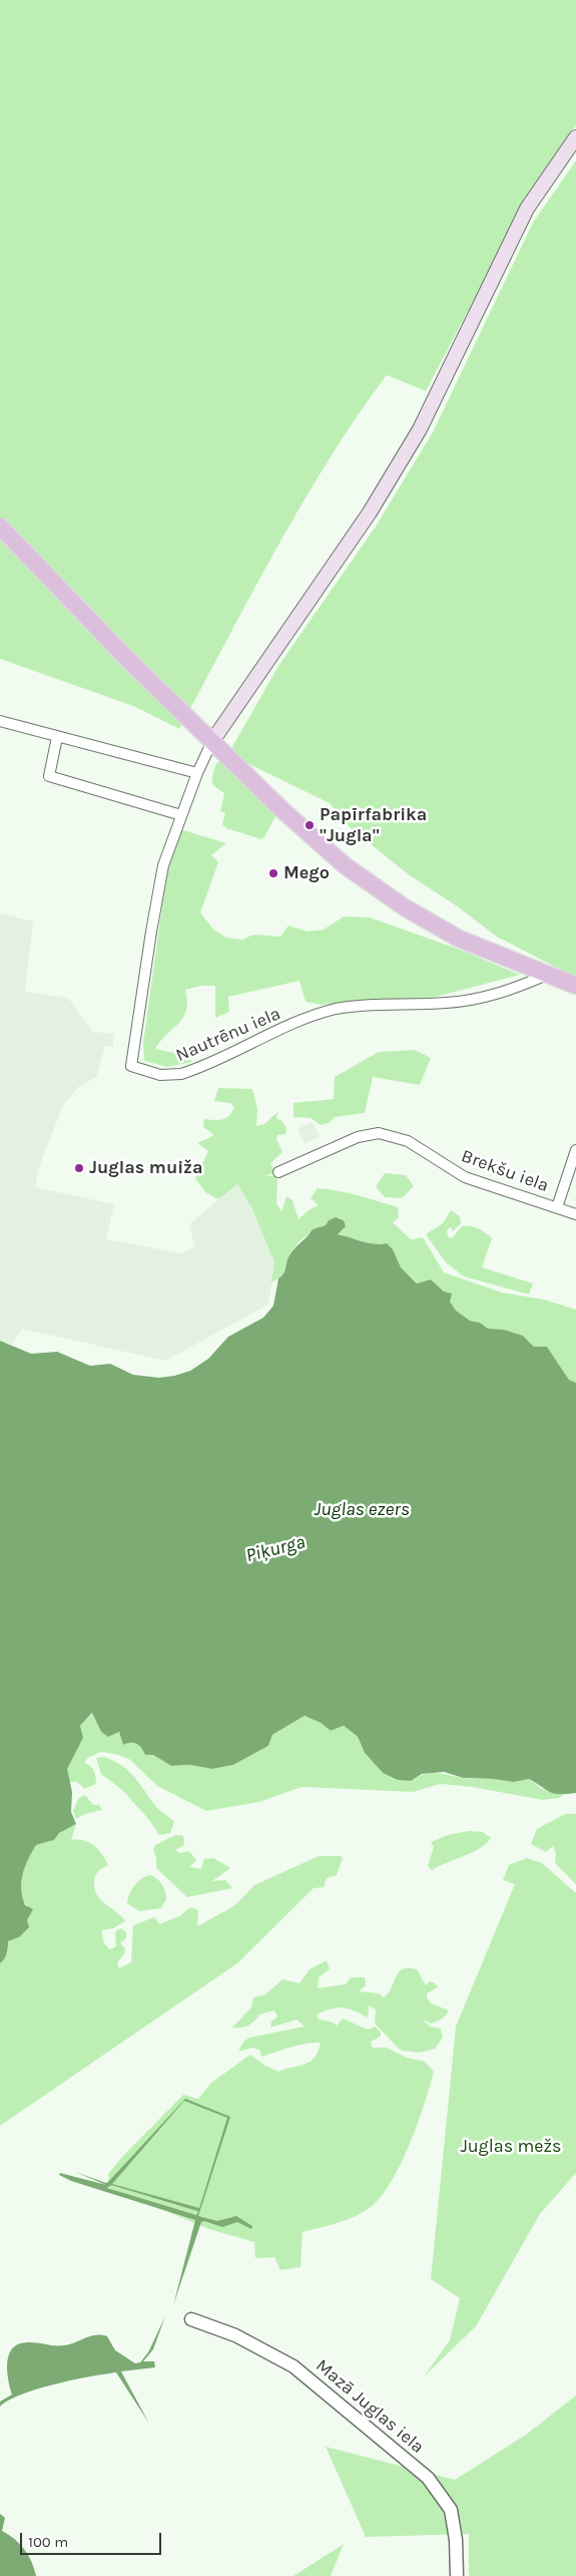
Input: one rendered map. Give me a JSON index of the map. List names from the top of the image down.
{
  "streets": {
    "street": ["Nautrēnu iela", "Brekšu iela", "Mazā Juglas iela"]
  },
  "water": ["Juglas ezers", "Piķurga"],
  "parks": ["Juglas mežs"],
  "places": ["Papīrfabrika \"Jugla\"", "Mego", "Juglas muiža"],
  "scale_bar": "100 m"
}
